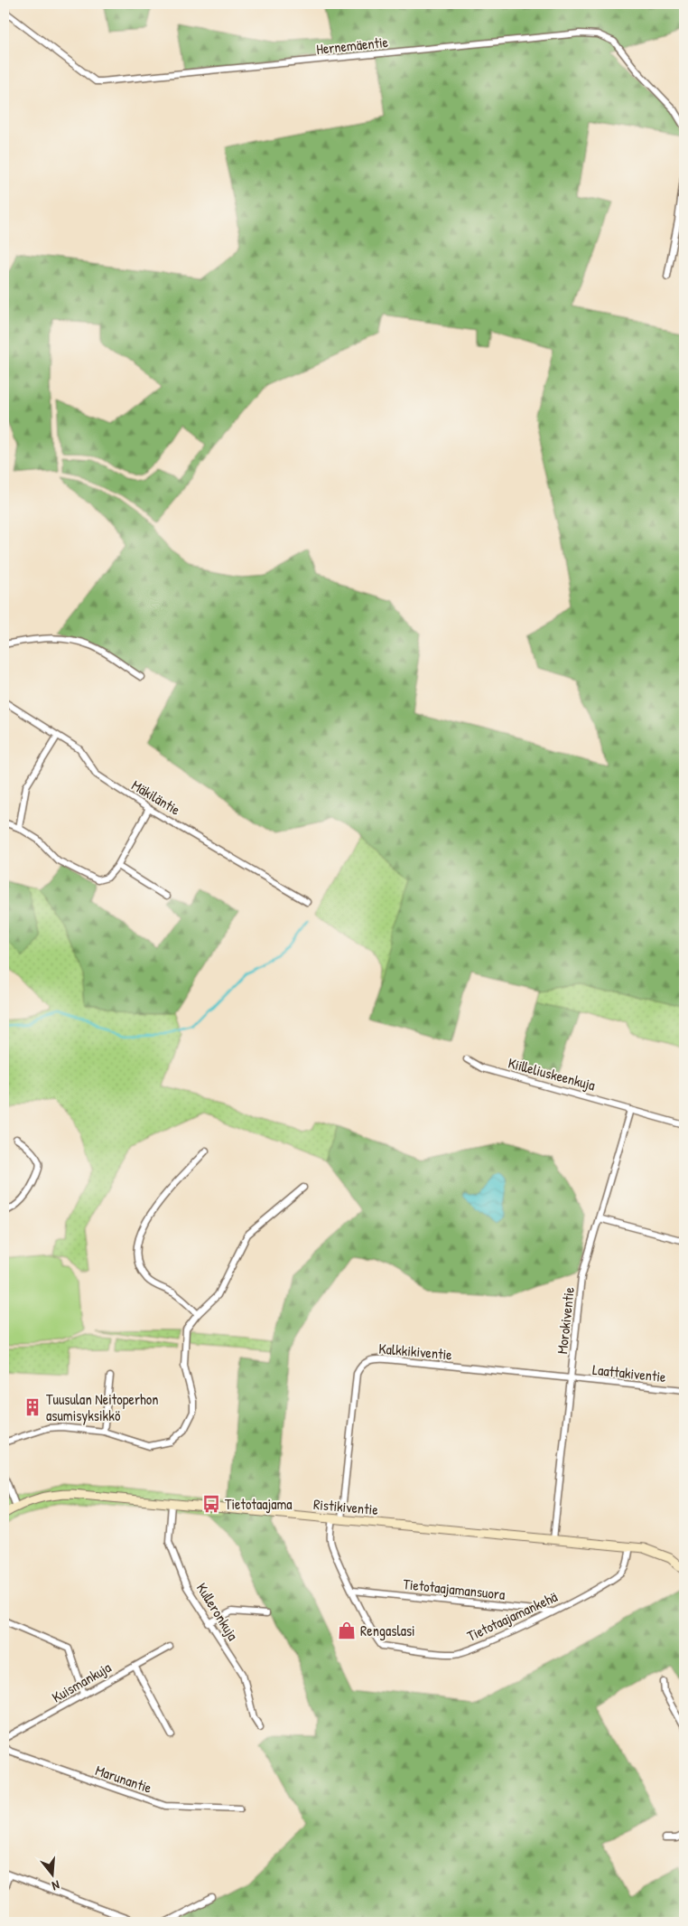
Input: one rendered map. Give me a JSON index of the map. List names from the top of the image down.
{
  "streets": {
    "street": [
      "Hernemäentie",
      "Mäkiläntie",
      "Kiilleliuskeenkuja",
      "Morokiventie",
      "Kalkkikiventie",
      "Laattakiventie",
      "Ristikiventie",
      "Tietotaajamansuora",
      "Kulleronkuja",
      "Tietotaajamankehä",
      "Kuismankuja",
      "Marunantie"
    ]
  },
  "crossings": [
    ["Kiilleliuskeenkuja", "Morokiventie"],
    ["Morokiventie", "Kalkkikiventie"],
    ["Morokiventie", "Laattakiventie"],
    ["Morokiventie", "Ristikiventie"],
    ["Kalkkikiventie", "Laattakiventie"],
    ["Kalkkikiventie", "Ristikiventie"],
    ["Ristikiventie", "Kulleronkuja"],
    ["Ristikiventie", "Tietotaajamankehä"],
    ["Tietotaajamansuora", "Tietotaajamankehä"]
  ],
  "places": {
    "building": ["Tuusulan Neitoperhon asumisyksikkö"],
    "bus stop": ["Tietotaajama"],
    "shop": ["Rengaslasi"]
  },
  "north": "bottom"
}
